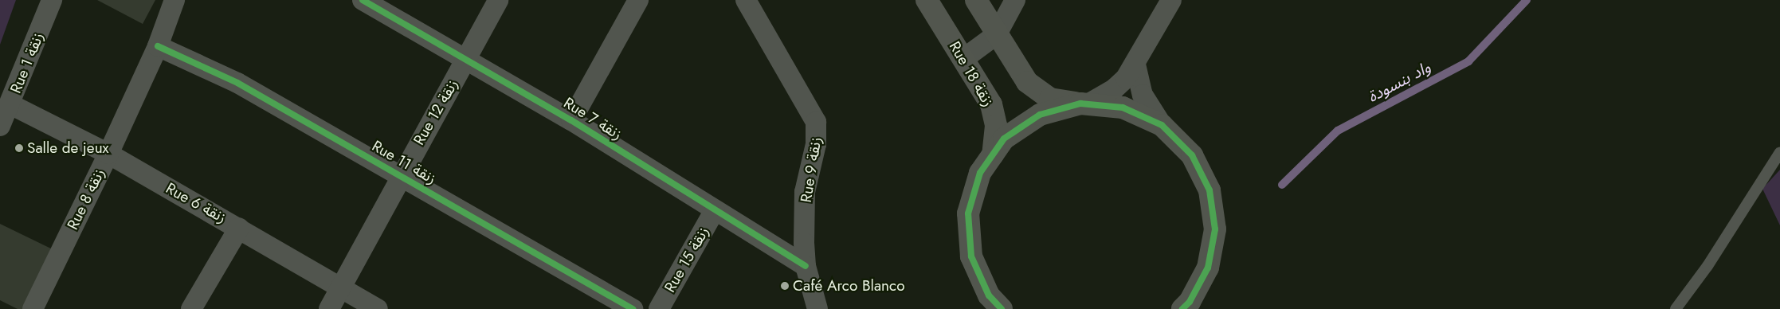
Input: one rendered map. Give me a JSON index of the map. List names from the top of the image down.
{
  "streets": {
    "street": [
      "Rue 1 زنقة",
      "Rue 18 زنقة",
      "Rue 12 زنقة",
      "Rue 7 زنقة",
      "Rue 11 زنقة",
      "Rue 9 زنقة",
      "Rue 8 زنقة",
      "Rue 6 زنقة",
      "Rue 15 زنقة"
    ]
  },
  "crossings": [
    ["Rue 1 زنقة", "Rue 6 زنقة"],
    ["Rue 12 زنقة", "Rue 7 زنقة"],
    ["Rue 12 زنقة", "Rue 11 زنقة"],
    ["Rue 12 زنقة", "Rue 6 زنقة"],
    ["Rue 7 زنقة", "Rue 9 زنقة"],
    ["Rue 7 زنقة", "Rue 15 زنقة"],
    ["Rue 11 زنقة", "Rue 8 زنقة"],
    ["Rue 8 زنقة", "Rue 6 زنقة"]
  ],
  "water": ["واد بنسودة"],
  "places": ["Salle de jeux", "Café Arco Blanco"]
}
